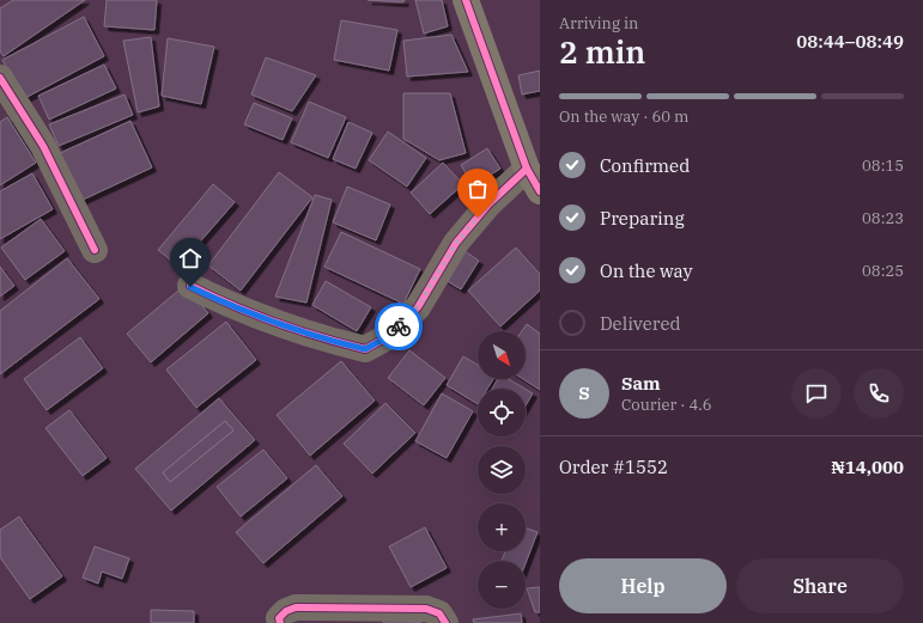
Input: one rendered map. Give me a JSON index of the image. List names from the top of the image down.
{
  "north": "bottom right",
  "page": {
    "heading": ["2 min", "Arriving in", "08:44–08:49"],
    "panel": [
      "Sam",
      "Courier · 4.6",
      "Order #1552",
      "₦14,000"
    ],
    "bar": "On the way · 60 m",
    "list": [
      ["Confirmed", "08:15"],
      ["Preparing", "08:23"],
      ["On the way", "08:25"],
      "Delivered"
    ],
    "map_buttons": ["+", "−"],
    "round": "S",
    "buttons": ["Help", "Share"]
  }
}
